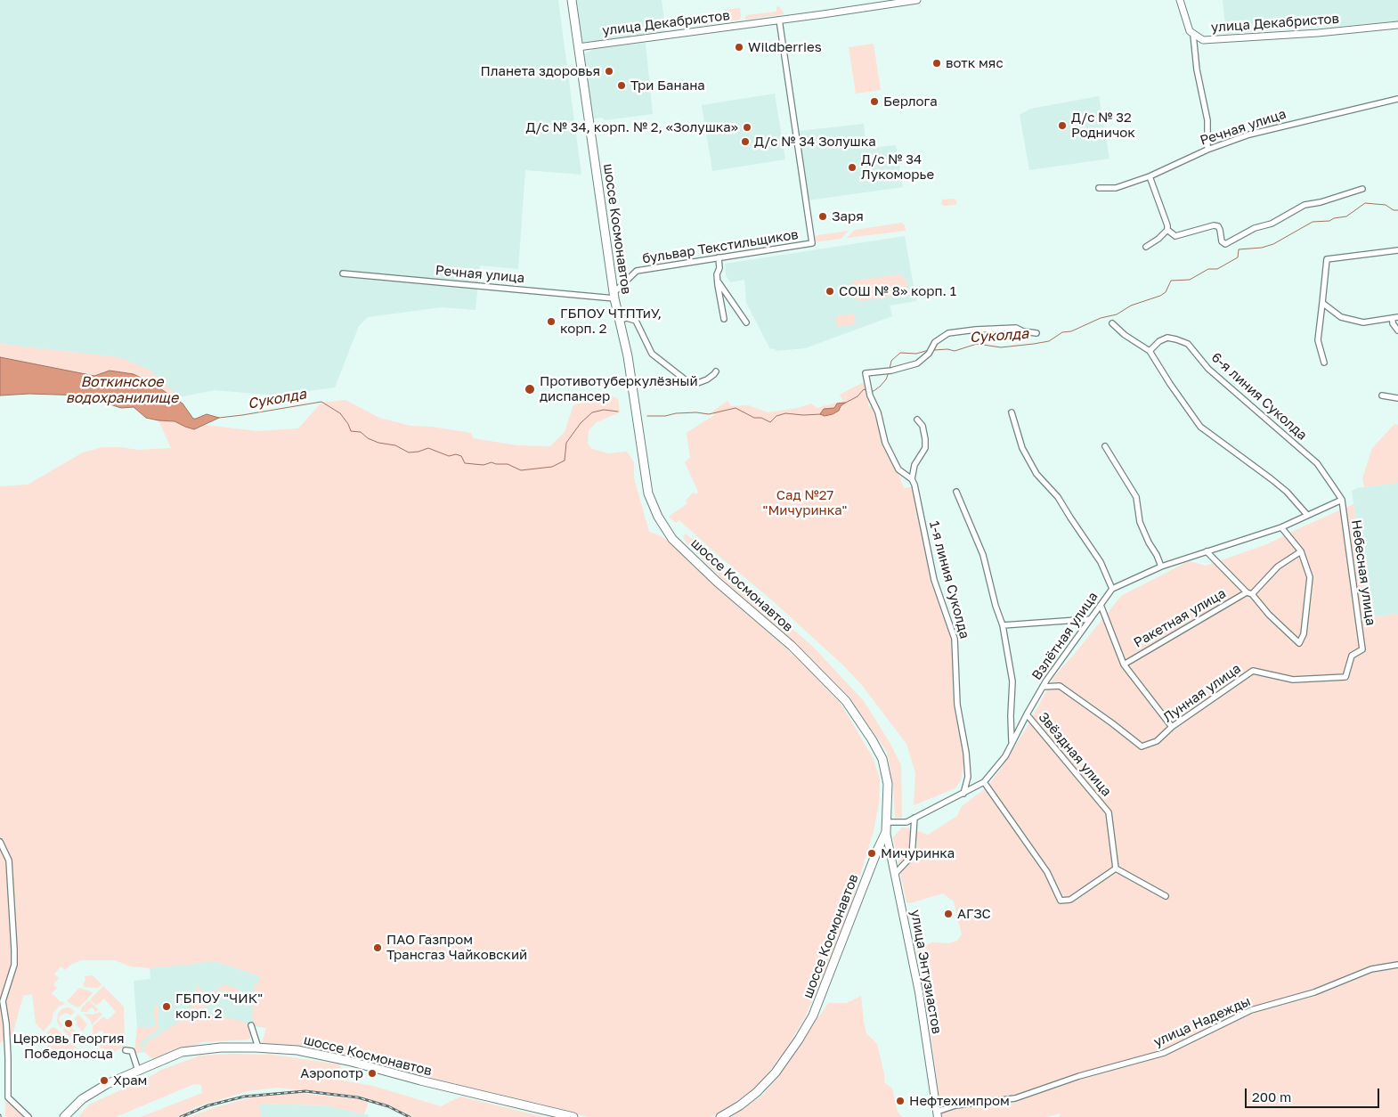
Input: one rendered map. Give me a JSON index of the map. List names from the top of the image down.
{
  "streets": {
    "main road": ["шоссе Космонавтов", "улица Энтузиастов"],
    "street": [
      "улица Декабристов",
      "Речная улица",
      "бульвар Текстильщиков",
      "6-я линия Суколда",
      "Небесная улица",
      "1-я линия Суколда",
      "Ракетная улица",
      "Взлётная улица",
      "Лунная улица",
      "Звёздная улица",
      "улица Надежды"
    ]
  },
  "crossings": [
    ["улица Декабристов", "шоссе Космонавтов"],
    ["улица Декабристов", "бульвар Текстильщиков"],
    ["Речная улица", "шоссе Космонавтов"],
    ["Речная улица", "бульвар Текстильщиков"],
    ["шоссе Космонавтов", "бульвар Текстильщиков"],
    ["шоссе Космонавтов", "Взлётная улица"],
    ["шоссе Космонавтов", "улица Энтузиастов"],
    ["6-я линия Суколда", "Небесная улица"],
    ["6-я линия Суколда", "Взлётная улица"],
    ["Небесная улица", "Взлётная улица"],
    ["Небесная улица", "Лунная улица"],
    ["1-я линия Суколда", "Взлётная улица"],
    ["Взлётная улица", "Лунная улица"],
    ["Взлётная улица", "Звёздная улица"],
    ["улица Энтузиастов", "улица Надежды"]
  ],
  "water": ["Суколда", "Воткинское водохранилище"],
  "parks": ["Сад №27 \"Мичуринка\""],
  "places": [
    "Wildberries",
    "вотк мяс",
    "Планета здоровья",
    "Три Банана",
    "Берлога",
    "Д/с № 32 Родничок",
    "Д/с № 34, корп. № 2, «Золушка»",
    "Д/с № 34 Золушка",
    "Д/с № 34 Лукоморье",
    "Заря",
    "СОШ № 8» корп. 1",
    "ГБПОУ ЧТПТиУ, корп. 2",
    "Противотуберкулёзный диспансер",
    "Мичуринка",
    "АГЗС",
    "ПАО Газпром Трансгаз Чайковский",
    "ГБПОУ \"ЧИК\" корп. 2",
    "Церковь Георгия Победоносца",
    "Аэропотр",
    "Храм",
    "Нефтехимпром"
  ],
  "scale_bar": "200 m"
}
